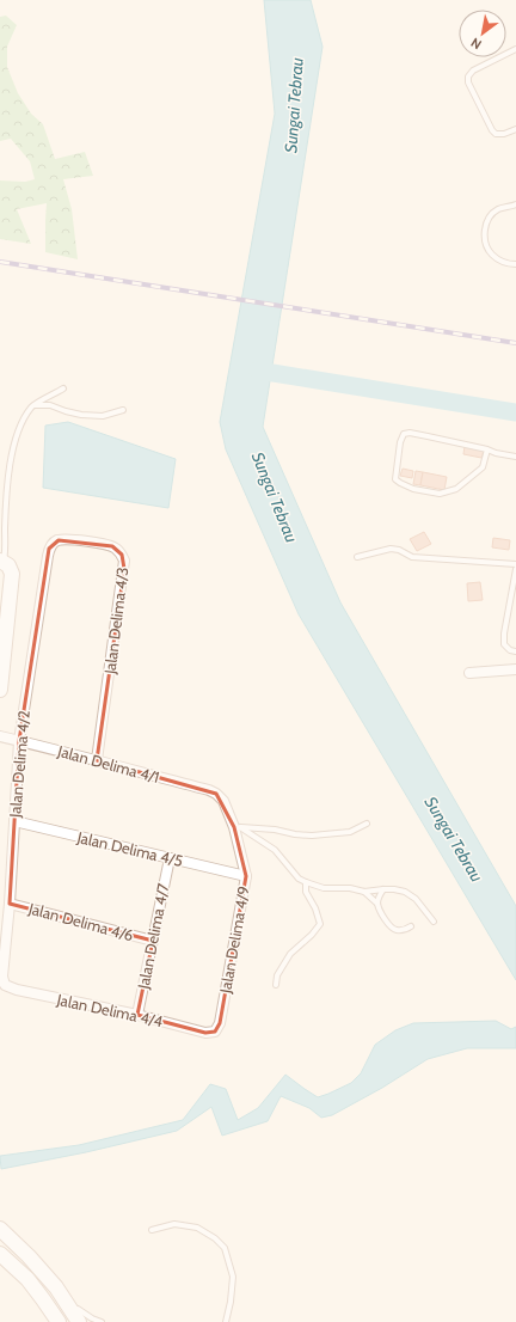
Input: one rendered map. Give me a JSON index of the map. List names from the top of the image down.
{
  "streets": {
    "street": [
      "Jalan Delima 4/3",
      "Jalan Delima 4/2",
      "Jalan Delima 4/1",
      "Jalan Delima 4/5",
      "Jalan Delima 4/6",
      "Jalan Delima 4/7",
      "Jalan Delima 4/9",
      "Jalan Delima 4/4"
    ]
  },
  "crossings": [
    ["Jalan Delima 4/3", "Jalan Delima 4/2"],
    ["Jalan Delima 4/3", "Jalan Delima 4/1"],
    ["Jalan Delima 4/2", "Jalan Delima 4/1"],
    ["Jalan Delima 4/2", "Jalan Delima 4/5"],
    ["Jalan Delima 4/2", "Jalan Delima 4/6"],
    ["Jalan Delima 4/2", "Jalan Delima 4/4"],
    ["Jalan Delima 4/1", "Jalan Delima 4/9"],
    ["Jalan Delima 4/5", "Jalan Delima 4/7"],
    ["Jalan Delima 4/5", "Jalan Delima 4/9"],
    ["Jalan Delima 4/6", "Jalan Delima 4/7"],
    ["Jalan Delima 4/7", "Jalan Delima 4/4"],
    ["Jalan Delima 4/9", "Jalan Delima 4/4"]
  ],
  "water": ["Sungai Tebrau"],
  "north": "bottom left"
}
